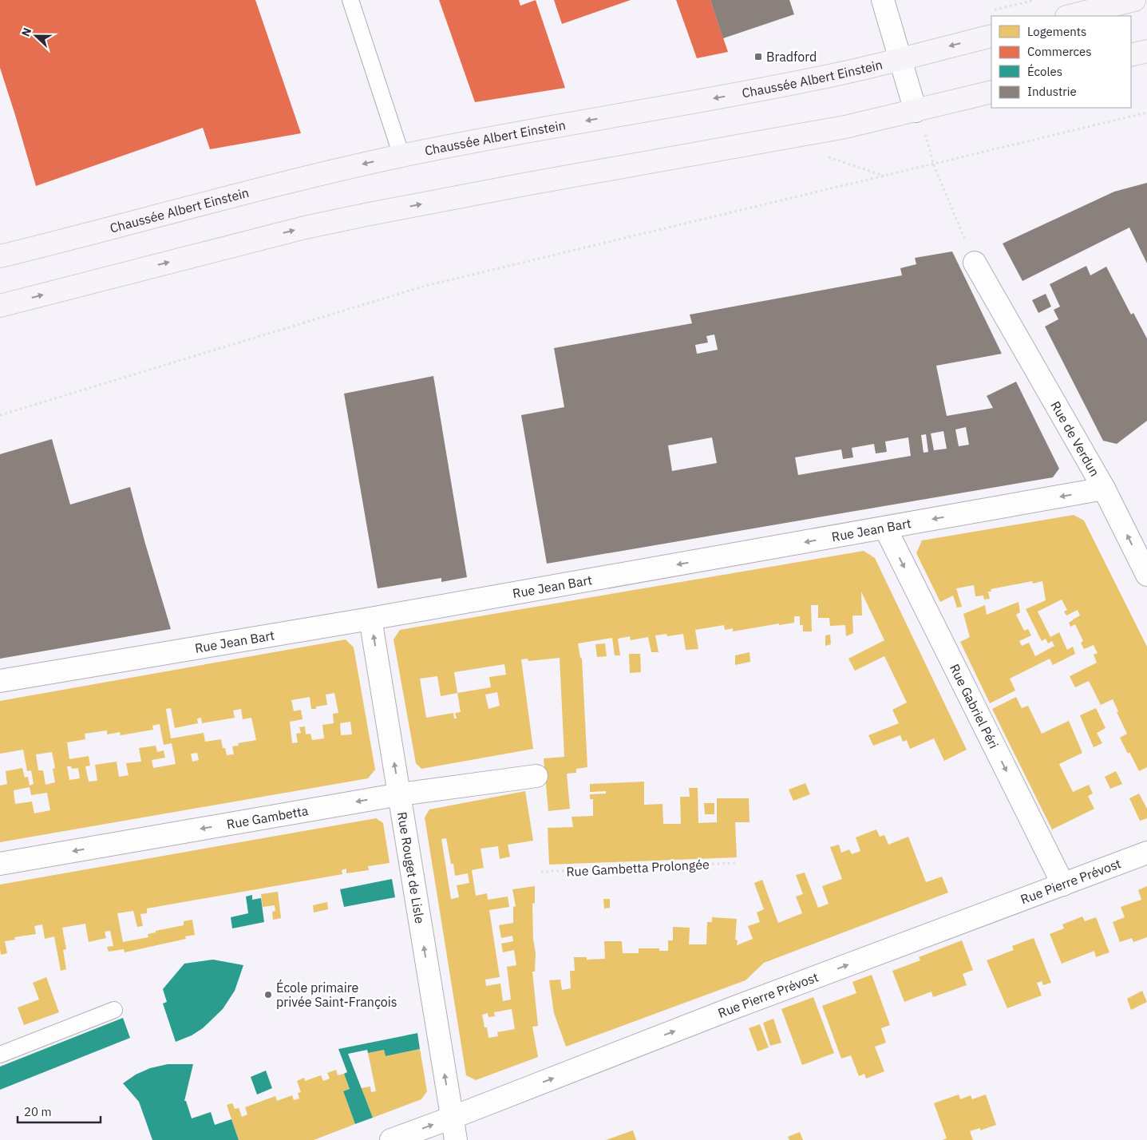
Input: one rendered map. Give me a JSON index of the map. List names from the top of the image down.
{
  "streets": {
    "main road": ["Chaussée Albert Einstein"],
    "street": [
      "Rue de Verdun",
      "Rue Jean Bart",
      "Rue Gabriel Péri",
      "Rue Gambetta",
      "Rue Rouget de Lisle",
      "Rue Pierre Prévost"
    ],
    "path": ["Rue Gambetta Prolongée"]
  },
  "crossings": [
    ["Rue de Verdun", "Rue Jean Bart"],
    ["Rue Jean Bart", "Rue Gabriel Péri"],
    ["Rue Jean Bart", "Rue Rouget de Lisle"],
    ["Rue Gabriel Péri", "Rue Pierre Prévost"],
    ["Rue Gambetta", "Rue Rouget de Lisle"],
    ["Rue Rouget de Lisle", "Rue Pierre Prévost"]
  ],
  "one_way": [
    "Rue Jean Bart",
    "Rue Gabriel Péri",
    "Rue Gambetta",
    "Rue Rouget de Lisle",
    "Rue Pierre Prévost"
  ],
  "places": {
    "transit": ["Bradford"],
    "other": ["École primaire privée Saint-François"]
  },
  "legend": [
    "Logements",
    "Commerces",
    "Écoles",
    "Industrie"
  ],
  "scale_bar": "20 m",
  "north": "left"
}
